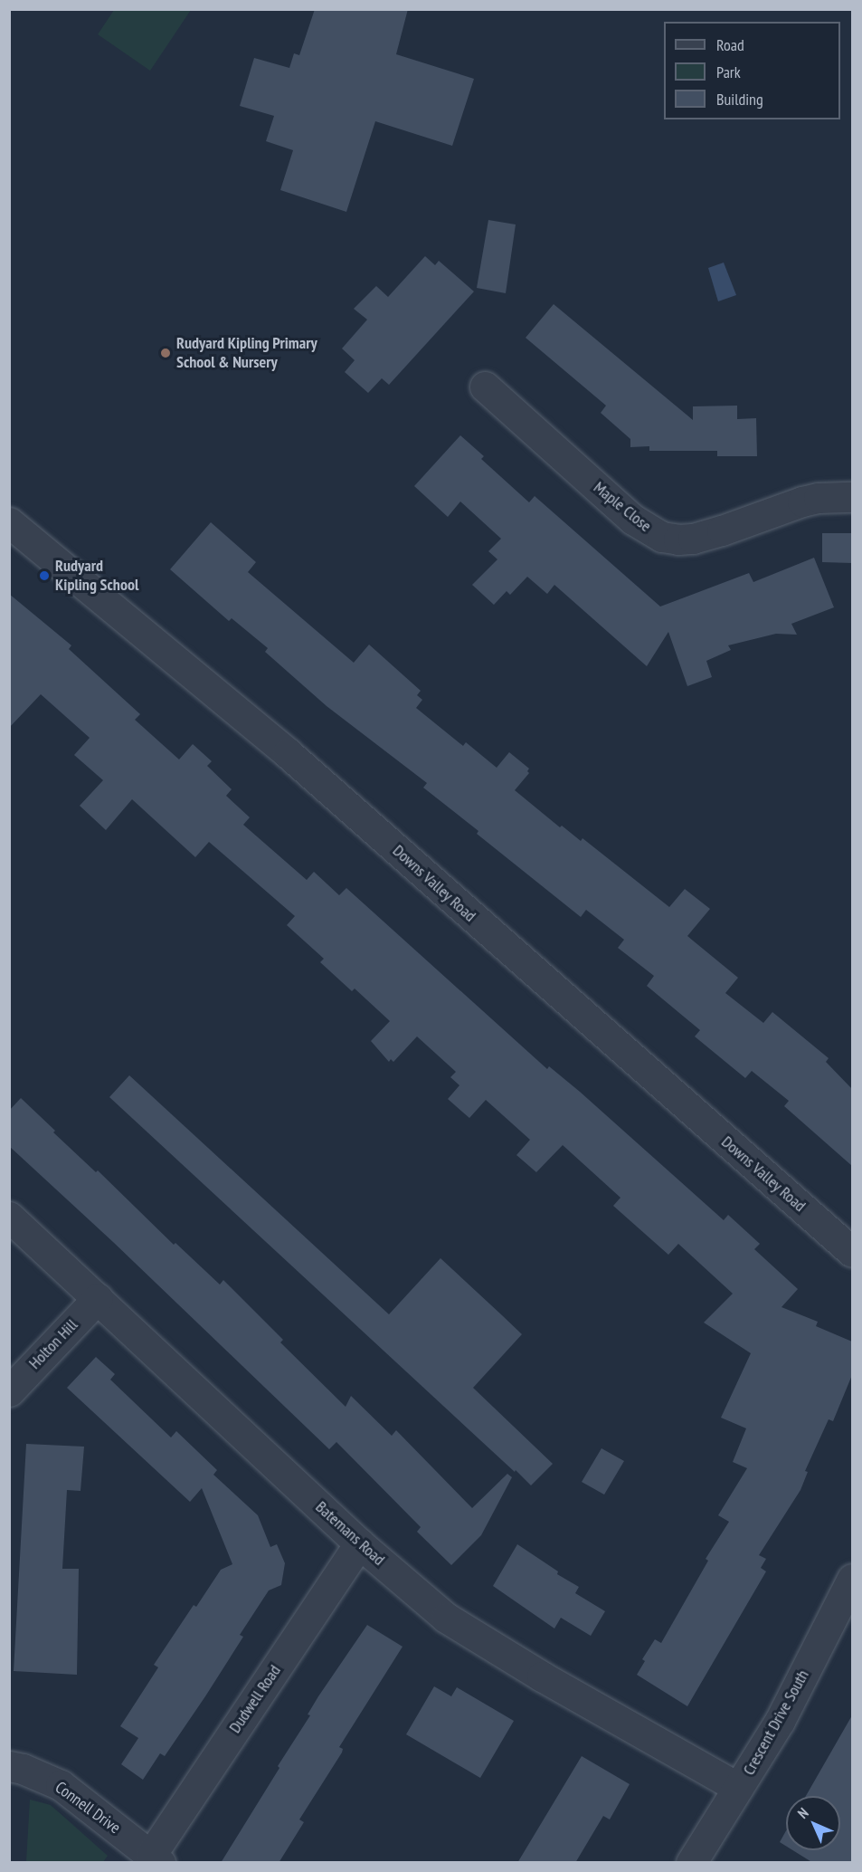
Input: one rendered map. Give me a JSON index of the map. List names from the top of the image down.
{
  "streets": {
    "street": [
      "Maple Close",
      "Downs Valley Road",
      "Holton Hill",
      "Batemans Road",
      "Dudwell Road",
      "Crescent Drive South",
      "Connell Drive"
    ]
  },
  "crossings": [
    ["Holton Hill", "Batemans Road"],
    ["Batemans Road", "Dudwell Road"],
    ["Batemans Road", "Crescent Drive South"],
    ["Dudwell Road", "Connell Drive"]
  ],
  "places": ["Rudyard Kipling Primary School & Nursery", "Rudyard Kipling School"],
  "legend": ["Road", "Park", "Building"],
  "north": "top left"
}
